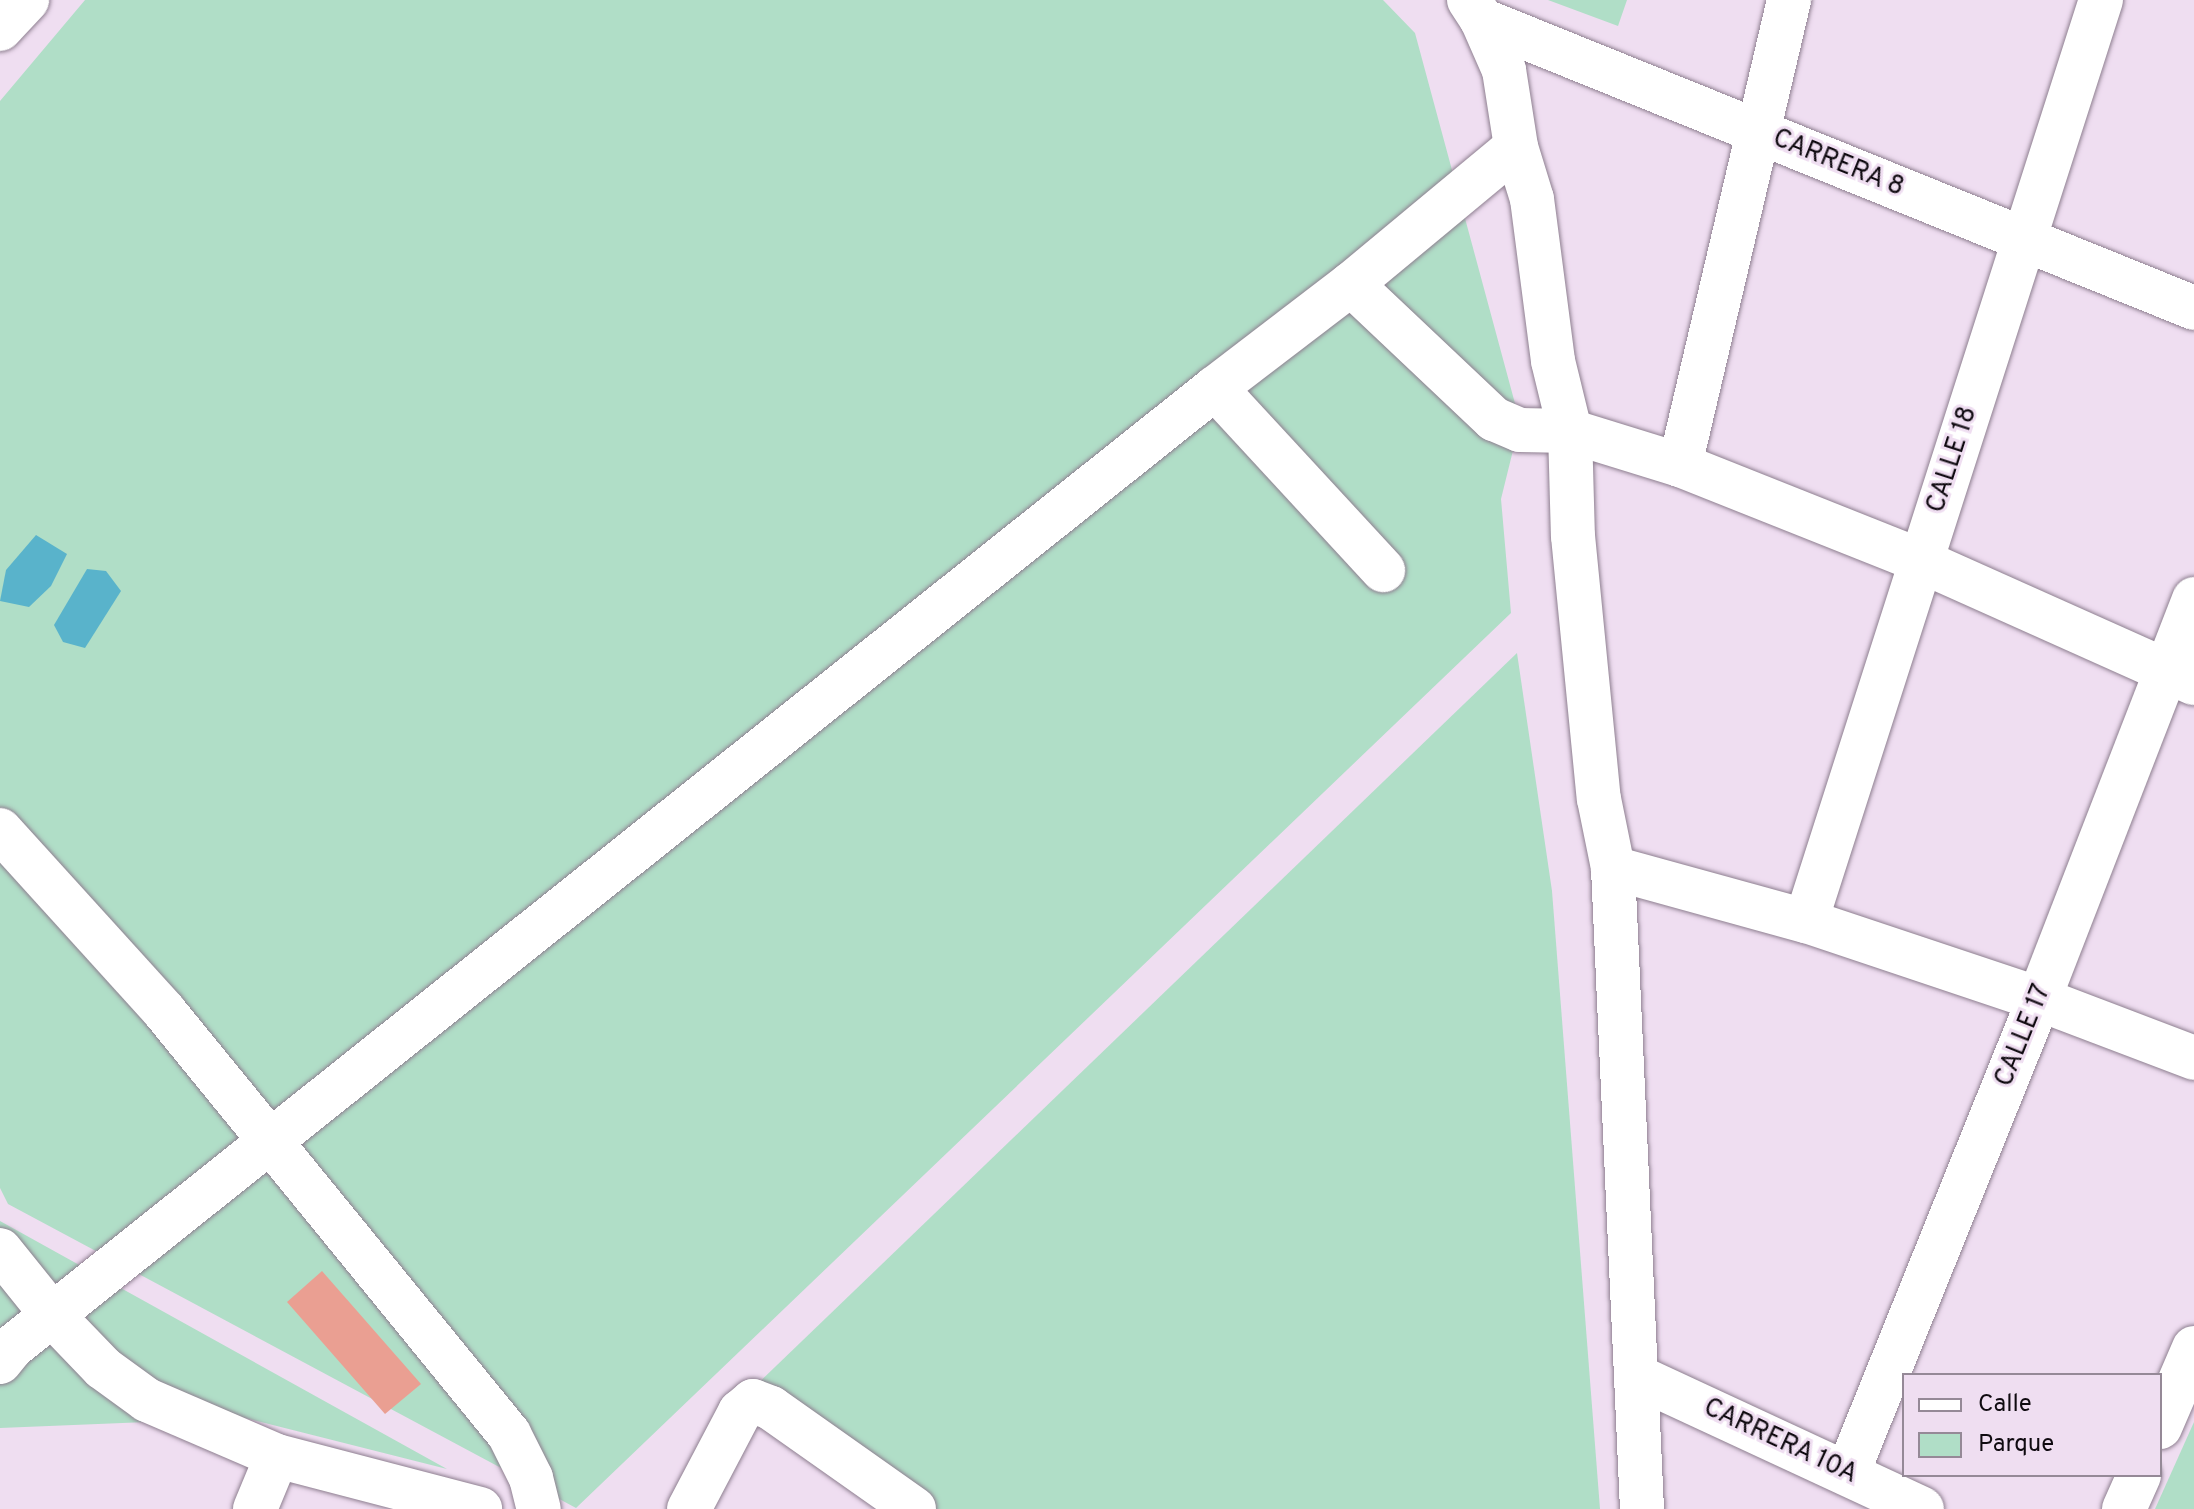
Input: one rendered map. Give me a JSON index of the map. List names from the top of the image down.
{
  "streets": {
    "street": [
      "CARRERA 8",
      "CALLE 18",
      "CALLE 17",
      "CARRERA 10A"
    ]
  },
  "crossings": [
    ["CARRERA 8", "CALLE 18"],
    ["CALLE 17", "CARRERA 10A"]
  ],
  "legend": ["Calle", "Parque"]
}
